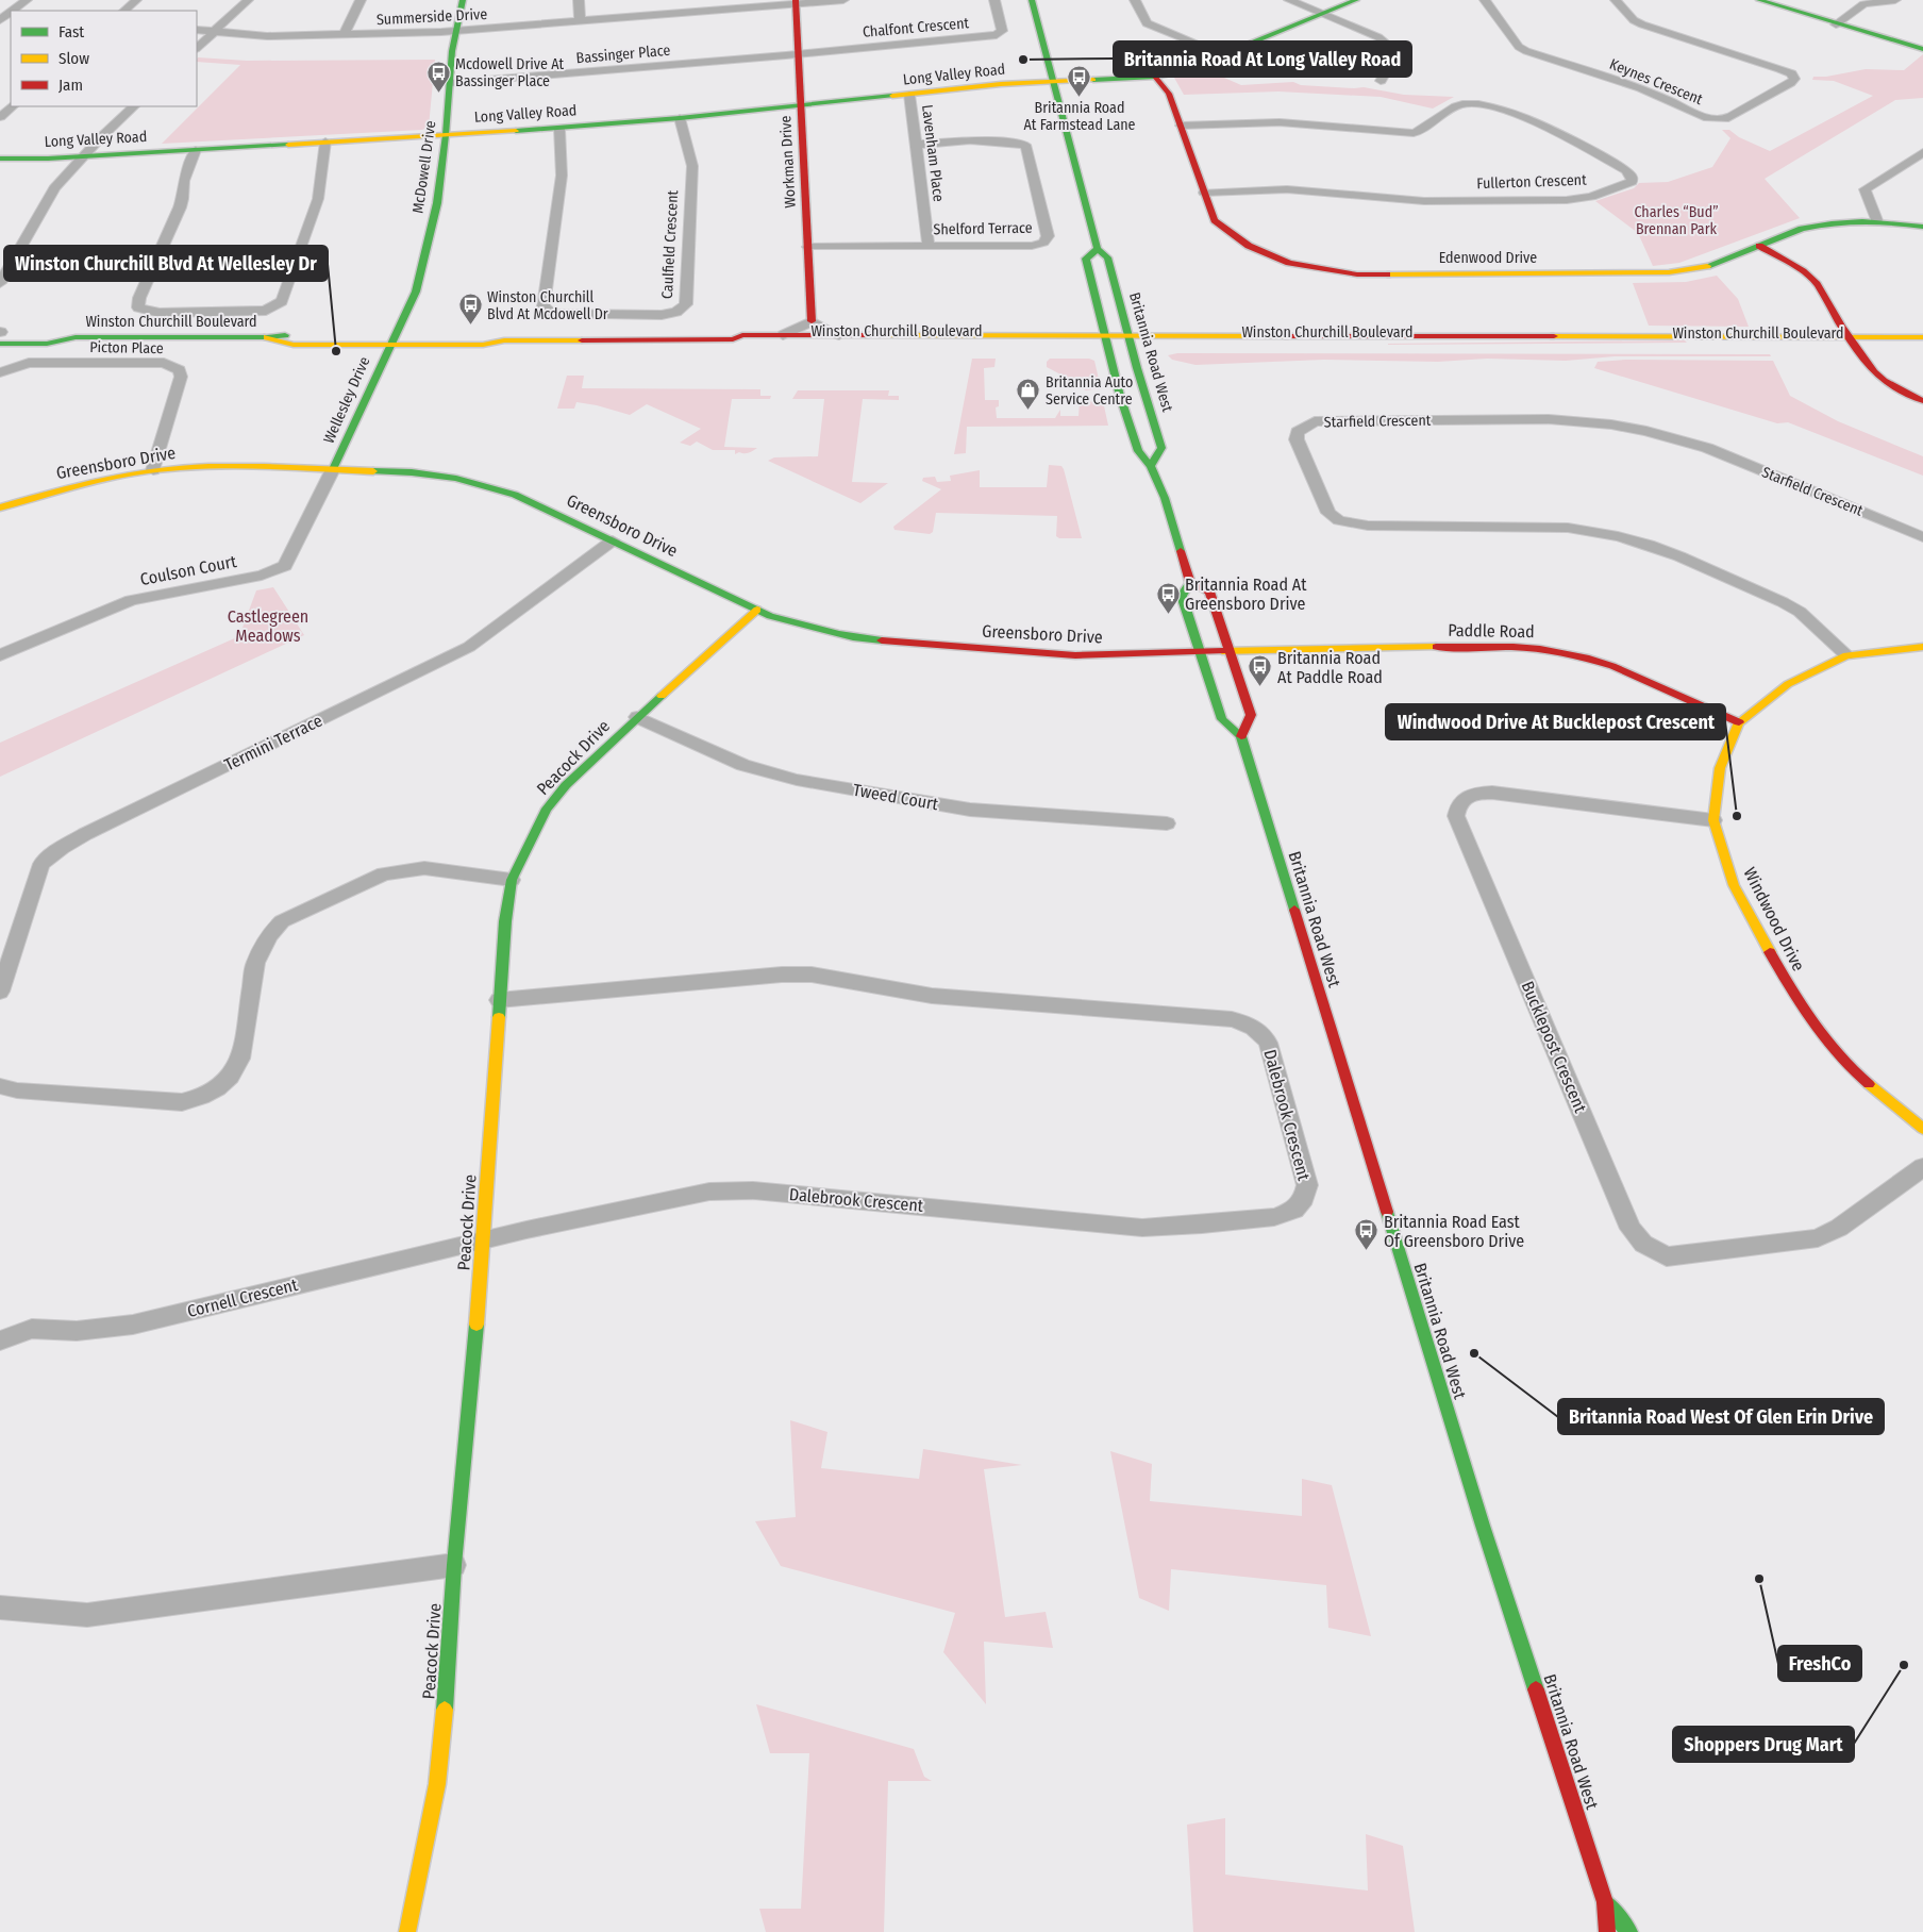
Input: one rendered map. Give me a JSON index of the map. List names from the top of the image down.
{
  "streets": {
    "street": [
      "Summerside Drive",
      "Chalfont Crescent",
      "Bassinger Place",
      "Long Valley Road",
      "Keynes Crescent",
      "Lavenham Place",
      "Workman Drive",
      "McDowell Drive",
      "Fullerton Crescent",
      "Shelford Terrace",
      "Caulfield Crescent",
      "Edenwood Drive",
      "Winston Churchill Boulevard",
      "Picton Place",
      "Britannia Road West",
      "Wellesley Drive",
      "Starfield Crescent",
      "Greensboro Drive",
      "Coulson Court",
      "Paddle Road",
      "Termini Terrace",
      "Peacock Drive",
      "Tweed Court",
      "Windwood Drive",
      "Bucklepost Crescent",
      "Dalebrook Crescent",
      "Cornell Crescent"
    ]
  },
  "crossings": [
    ["Summerside Drive", "Workman Drive"],
    ["Summerside Drive", "McDowell Drive"],
    ["Chalfont Crescent", "Bassinger Place"],
    ["Chalfont Crescent", "Workman Drive"],
    ["Bassinger Place", "Workman Drive"],
    ["Bassinger Place", "McDowell Drive"],
    ["Long Valley Road", "Lavenham Place"],
    ["Long Valley Road", "Workman Drive"],
    ["Long Valley Road", "McDowell Drive"],
    ["Long Valley Road", "Caulfield Crescent"],
    ["Long Valley Road", "Edenwood Drive"],
    ["Long Valley Road", "Britannia Road West"],
    ["Lavenham Place", "Shelford Terrace"],
    ["Workman Drive", "Shelford Terrace"],
    ["McDowell Drive", "Winston Churchill Boulevard"],
    ["McDowell Drive", "Wellesley Drive"],
    ["Fullerton Crescent", "Edenwood Drive"],
    ["Winston Churchill Boulevard", "Britannia Road West"],
    ["Winston Churchill Boulevard", "Wellesley Drive"],
    ["Picton Place", "Greensboro Drive"],
    ["Wellesley Drive", "Greensboro Drive"],
    ["Wellesley Drive", "Coulson Court"],
    ["Starfield Crescent", "Windwood Drive"],
    ["Greensboro Drive", "Coulson Court"],
    ["Greensboro Drive", "Paddle Road"],
    ["Greensboro Drive", "Termini Terrace"],
    ["Greensboro Drive", "Peacock Drive"],
    ["Paddle Road", "Windwood Drive"],
    ["Peacock Drive", "Tweed Court"],
    ["Peacock Drive", "Dalebrook Crescent"],
    ["Peacock Drive", "Cornell Crescent"],
    ["Windwood Drive", "Bucklepost Crescent"],
    ["Dalebrook Crescent", "Cornell Crescent"]
  ],
  "parks": ["Charles “Bud” Brennan Park", "Castlegreen Meadows"],
  "places": {
    "other": [
      "Britannia Road At Long Valley Road",
      "Winston Churchill Blvd At Wellesley Dr",
      "Windwood Drive At Bucklepost Crescent",
      "Britannia Road West Of Glen Erin Drive",
      "FreshCo",
      "Shoppers Drug Mart"
    ],
    "bus stop": [
      "Mcdowell Drive At Bassinger Place",
      "Britannia Road At Farmstead Lane",
      "Winston Churchill Blvd At Mcdowell Dr",
      "Britannia Road At Greensboro Drive",
      "Britannia Road At Paddle Road",
      "Britannia Road East Of Greensboro Drive"
    ],
    "shop": ["Britannia Auto Service Centre"]
  },
  "legend": ["Fast", "Slow", "Jam"]
}
